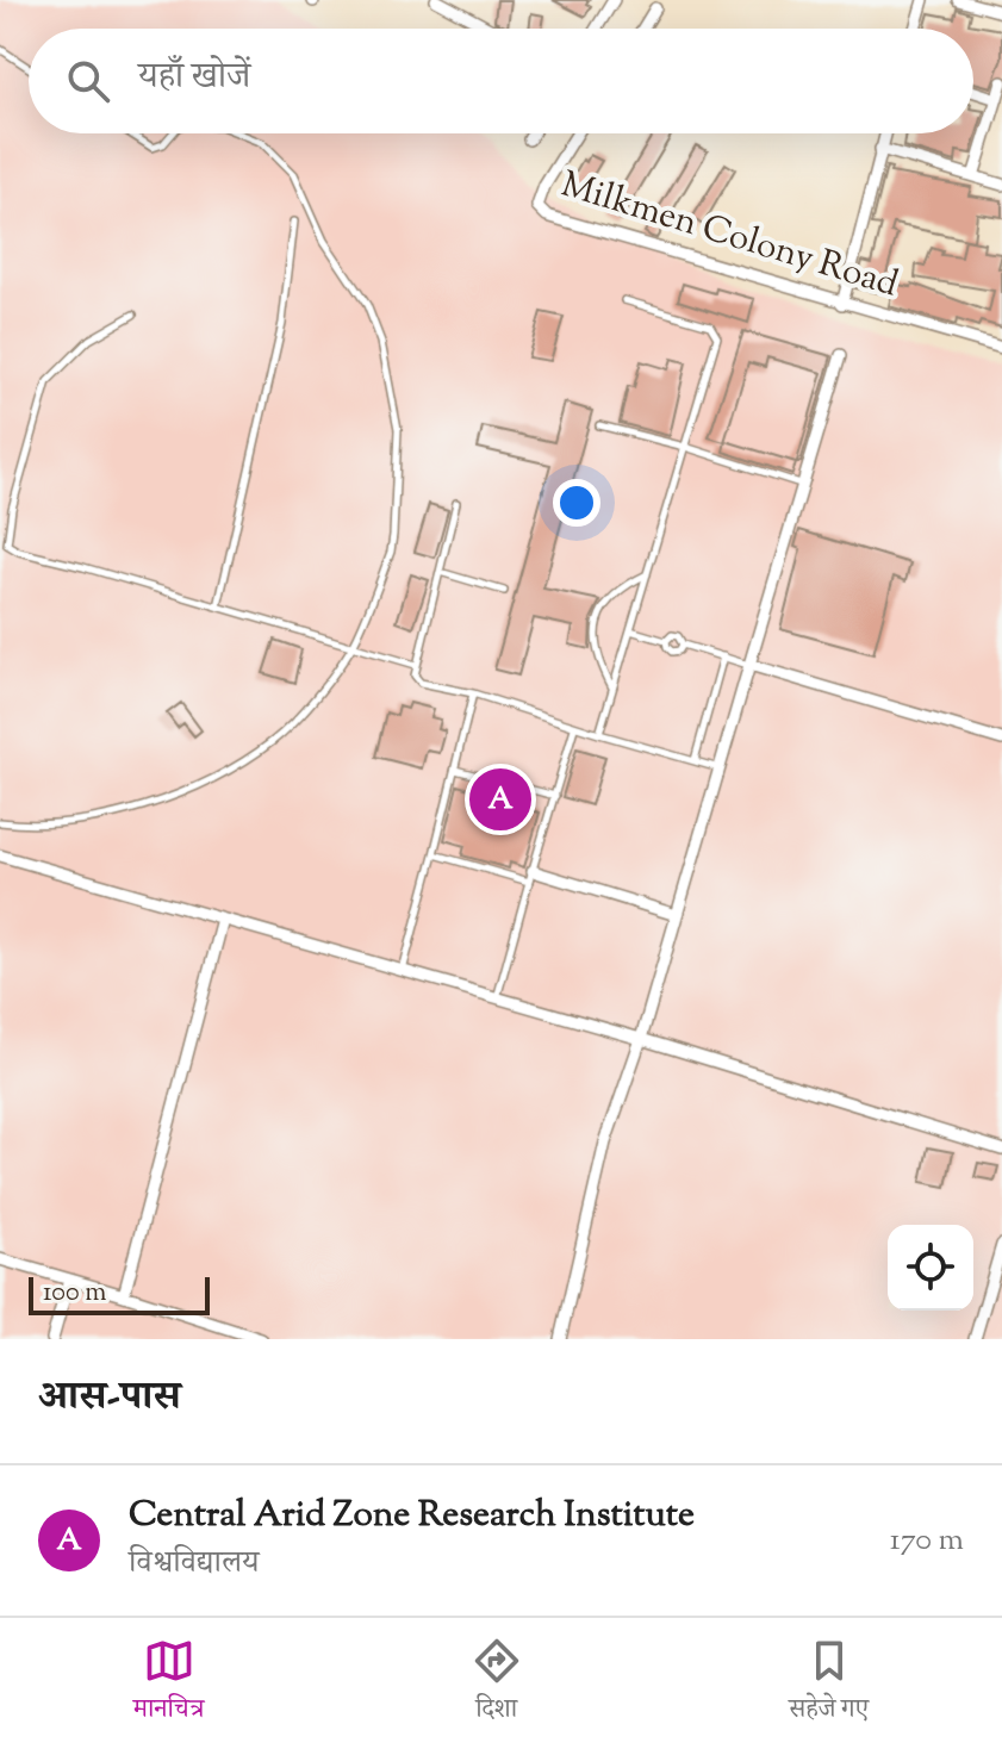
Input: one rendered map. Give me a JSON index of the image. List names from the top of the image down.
{
  "streets": {
    "street": ["Milkmen Colony Road"]
  },
  "scale_bar": "100 m",
  "page": {
    "search": "यहाँ खोजें",
    "pins": "A",
    "scale": "100 m",
    "heading": "आस-पास",
    "list": [
      {
        "mark": "A",
        "name": "Central Arid Zone Research Institute",
        "note": "विश्वविद्यालय",
        "value": "170 m"
      }
    ],
    "nav": ["मानचित्र", "दिशा", "सहेजे गए"]
  }
}
